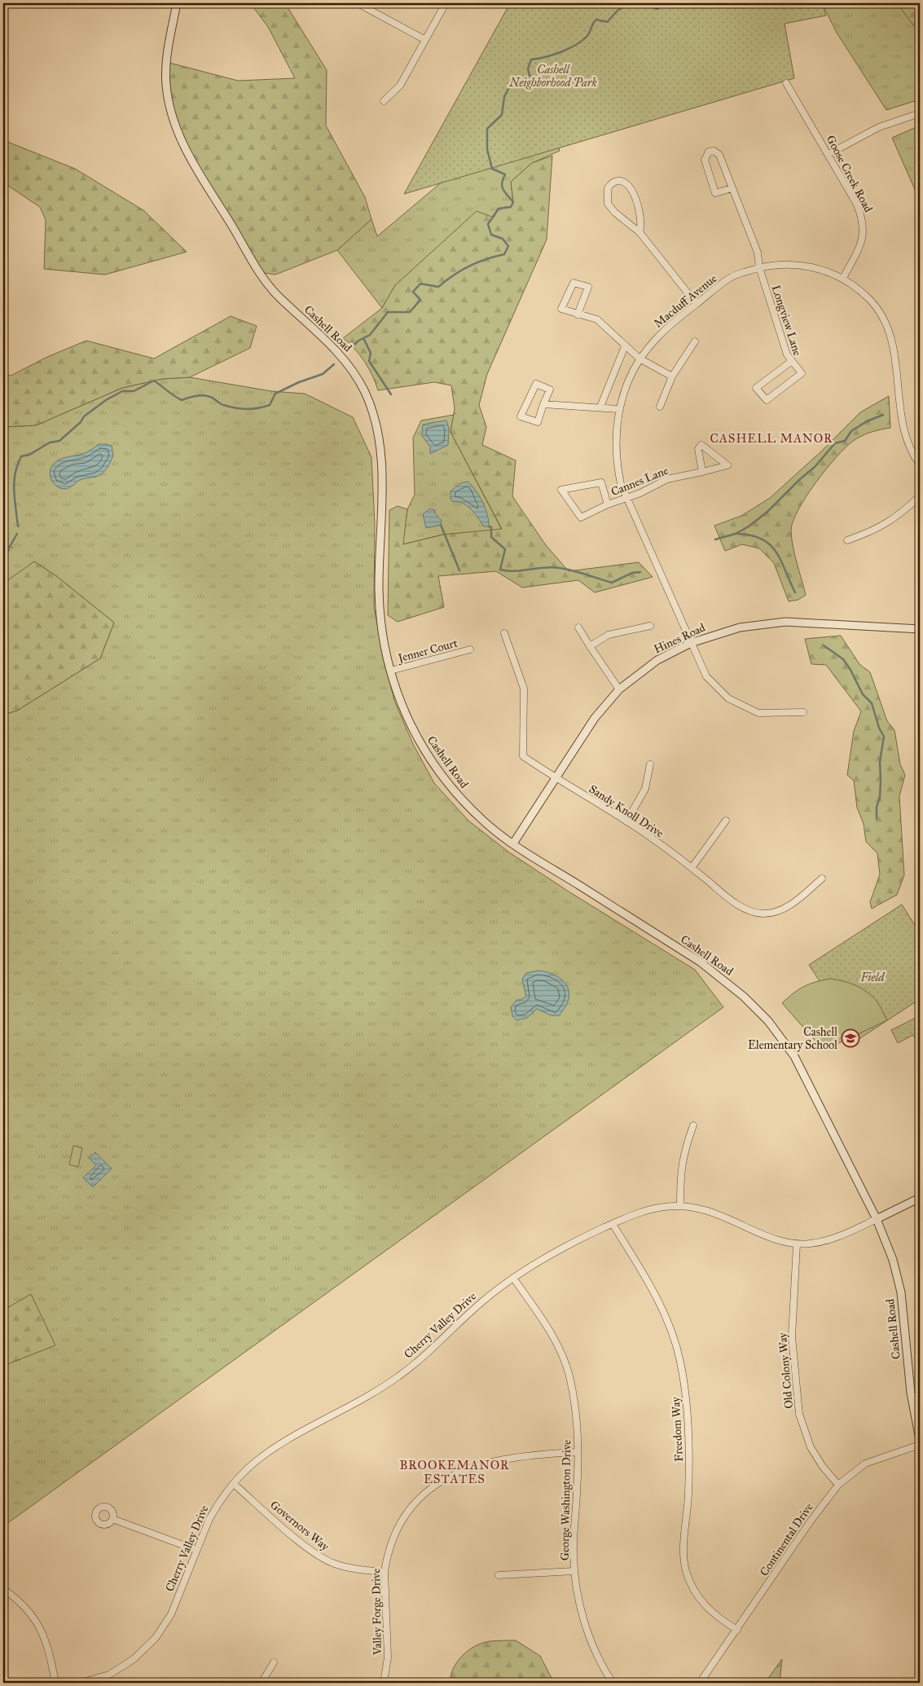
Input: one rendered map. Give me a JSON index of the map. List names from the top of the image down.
{
  "streets": {
    "street": [
      "Goose Creek Road",
      "Macduff Avenue",
      "Longview Lane",
      "Cashell Road",
      "Cannes Lane",
      "Hines Road",
      "Jenner Court",
      "Sandy Knoll Drive",
      "Cherry Valley Drive",
      "Old Colony Way",
      "Freedom Way",
      "George Washington Drive",
      "Governors Way",
      "Continental Drive",
      "Valley Forge Drive"
    ]
  },
  "crossings": [
    ["Goose Creek Road", "Macduff Avenue"],
    ["Macduff Avenue", "Longview Lane"],
    ["Macduff Avenue", "Cannes Lane"],
    ["Macduff Avenue", "Hines Road"],
    ["Cashell Road", "Hines Road"],
    ["Cashell Road", "Jenner Court"],
    ["Cashell Road", "Cherry Valley Drive"],
    ["Hines Road", "Sandy Knoll Drive"],
    ["Cherry Valley Drive", "Old Colony Way"],
    ["Cherry Valley Drive", "Freedom Way"],
    ["Cherry Valley Drive", "George Washington Drive"],
    ["Cherry Valley Drive", "Governors Way"],
    ["Old Colony Way", "Continental Drive"],
    ["Freedom Way", "Continental Drive"],
    ["George Washington Drive", "Valley Forge Drive"],
    ["Governors Way", "Valley Forge Drive"]
  ],
  "districts": ["CASHELL MANOR", "BROOKEMANOR ESTATES"],
  "parks": ["Cashell Neighborhood Park", "Field"],
  "places": {
    "school or university": ["Cashell Elementary School"]
  }
}
